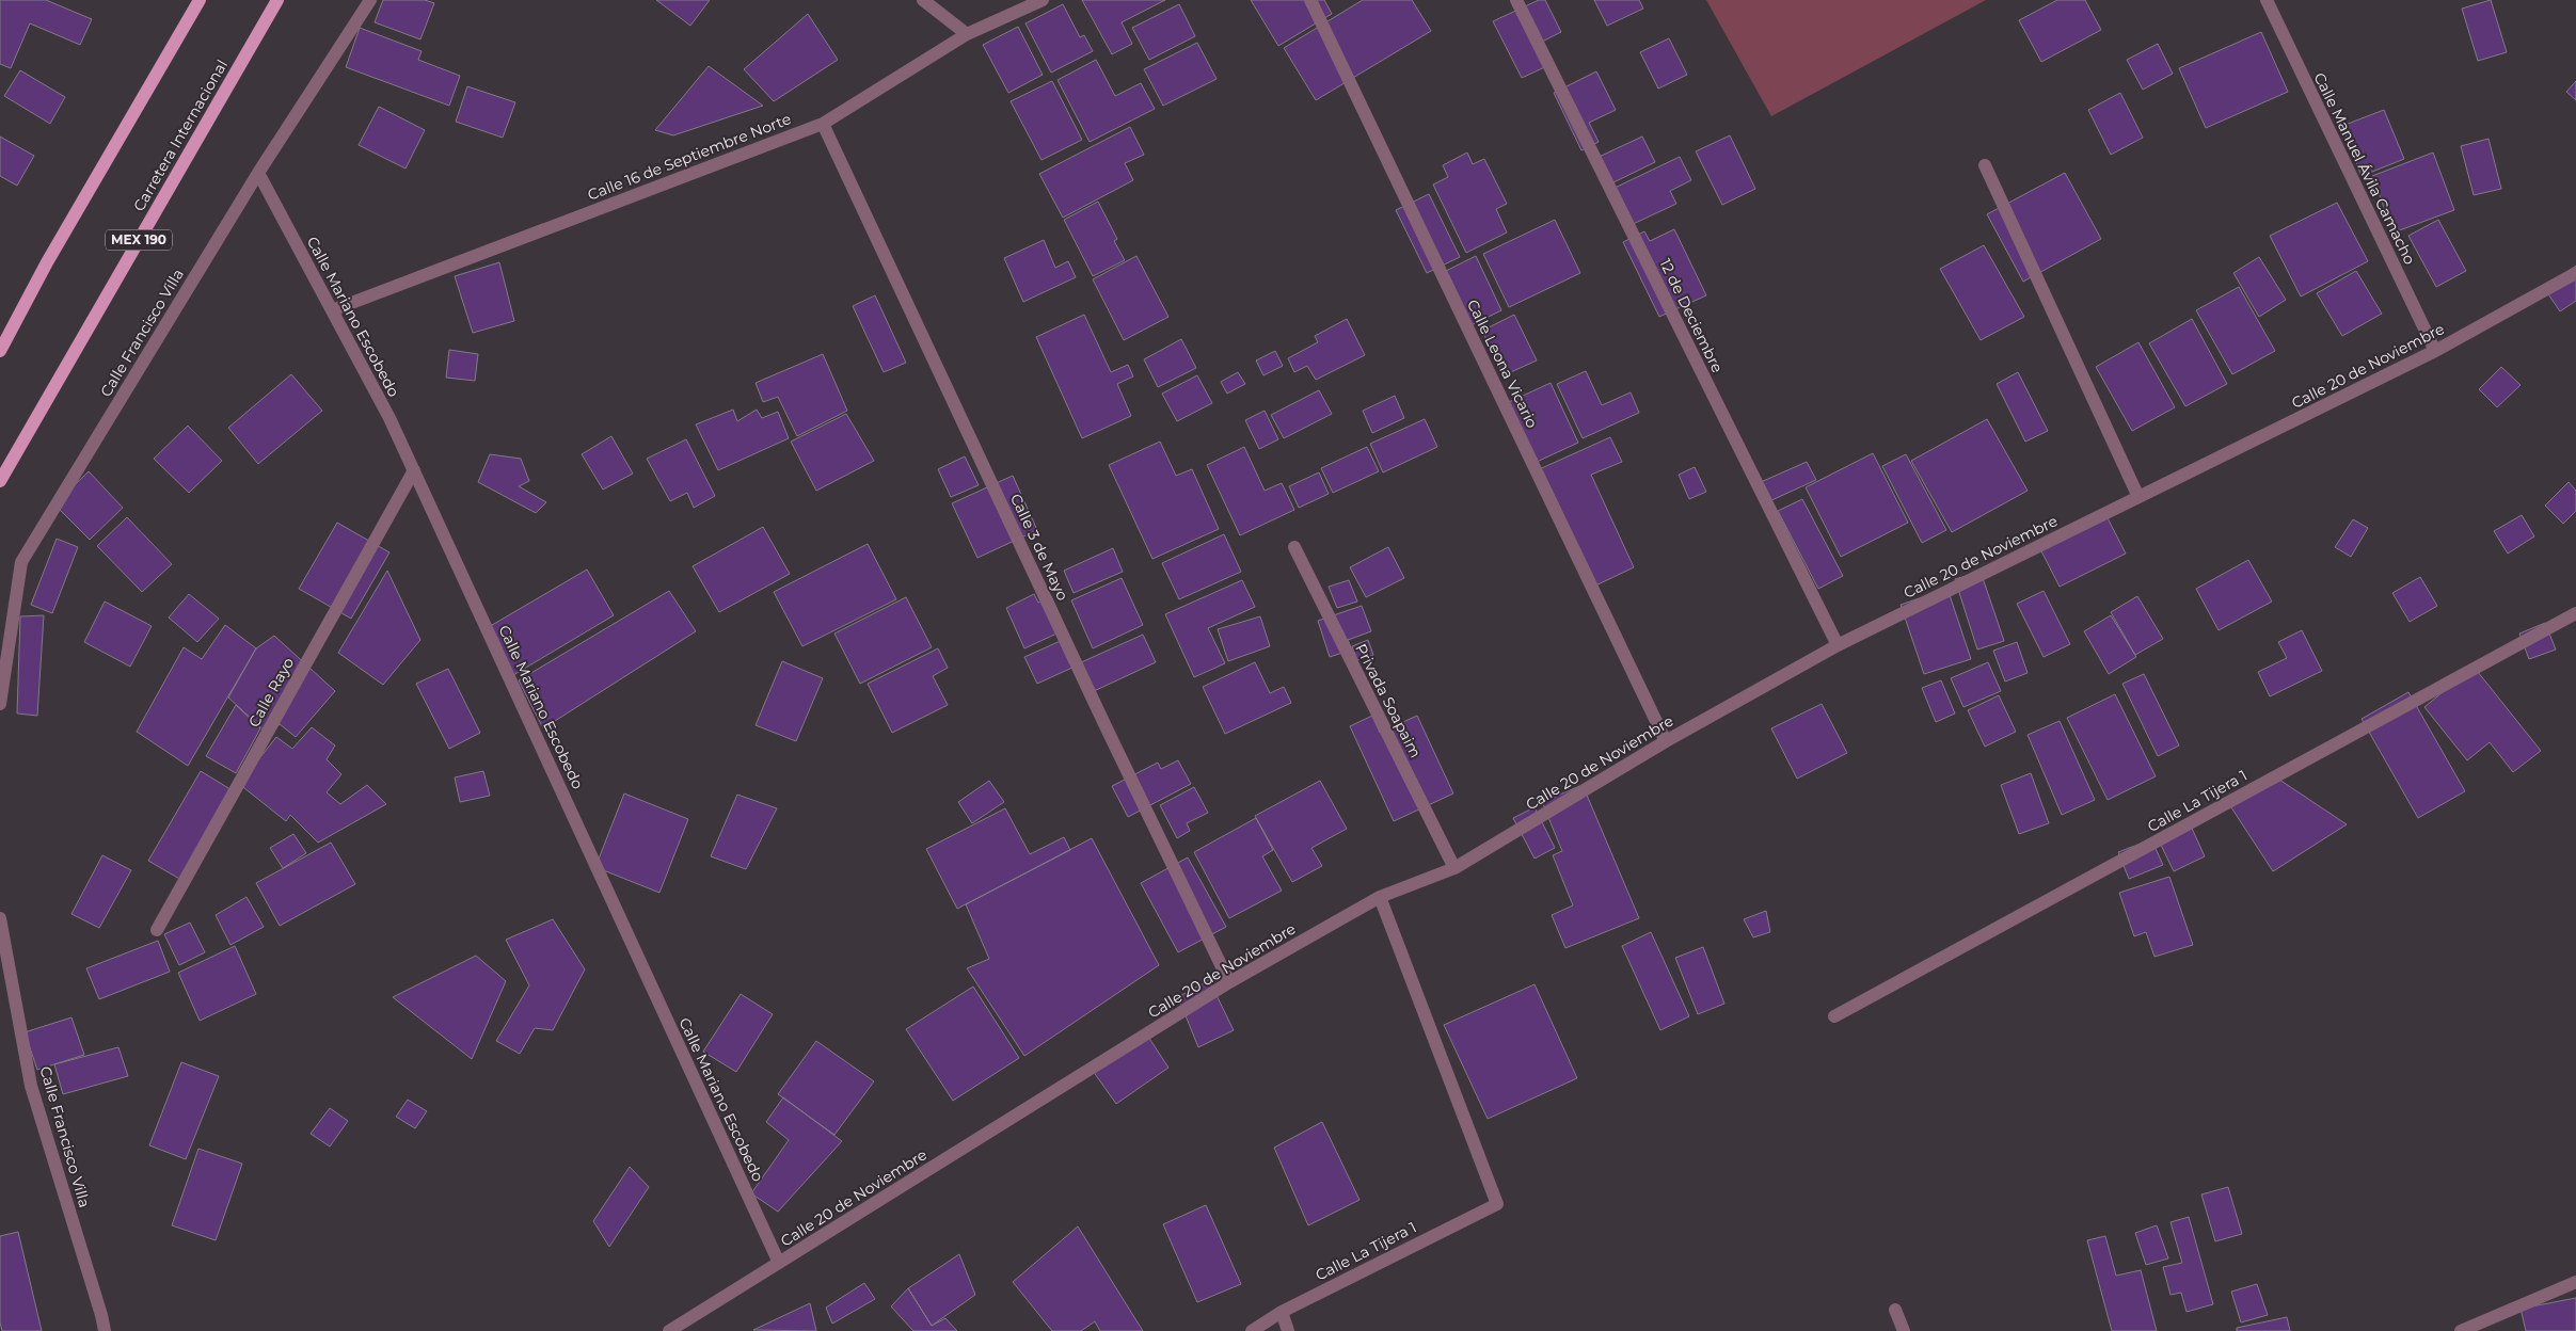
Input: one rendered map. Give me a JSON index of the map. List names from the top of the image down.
{
  "streets": {
    "main road": ["Carretera Internacional", "MEX 190"],
    "street": [
      "Calle 16 de Septiembre Norte",
      "Calle Manuel Ávila Camacho",
      "12 de Deciembre",
      "Calle Mariano Escobedo",
      "Calle Francisco Villa",
      "Calle Leona Vicario",
      "Calle 20 de Noviembre",
      "Calle 3 de Mayo",
      "Calle Rayo",
      "Privada Soapaim",
      "Calle La Tijera 1"
    ]
  },
  "crossings": [
    ["Calle 16 de Septiembre Norte", "Calle Mariano Escobedo"],
    ["Calle 16 de Septiembre Norte", "Calle 3 de Mayo"],
    ["Calle Manuel Ávila Camacho", "Calle 20 de Noviembre"],
    ["12 de Deciembre", "Calle 20 de Noviembre"],
    ["Calle Mariano Escobedo", "Calle Francisco Villa"],
    ["Calle Mariano Escobedo", "Calle 20 de Noviembre"],
    ["Calle Mariano Escobedo", "Calle Rayo"],
    ["Calle Leona Vicario", "Calle 20 de Noviembre"],
    ["Calle 20 de Noviembre", "Calle 3 de Mayo"],
    ["Calle 20 de Noviembre", "Privada Soapaim"],
    ["Calle 20 de Noviembre", "Calle La Tijera 1"]
  ]
}
